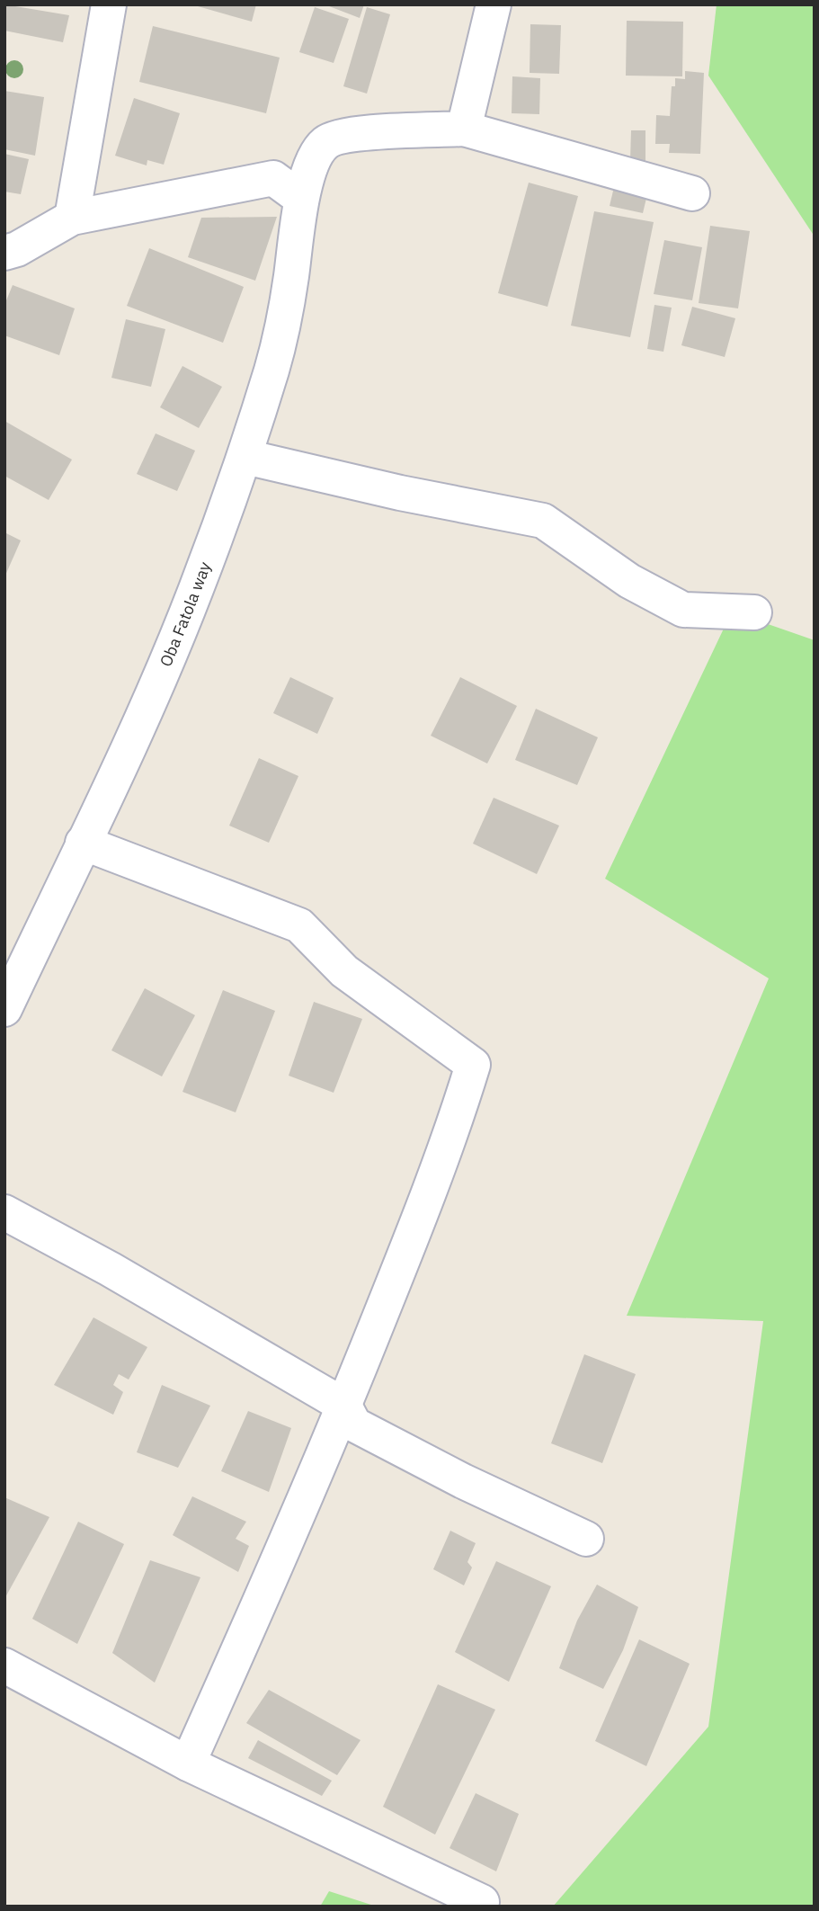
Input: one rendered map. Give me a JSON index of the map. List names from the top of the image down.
{
  "streets": {
    "street": ["Oba Fatola way"]
  }
}
